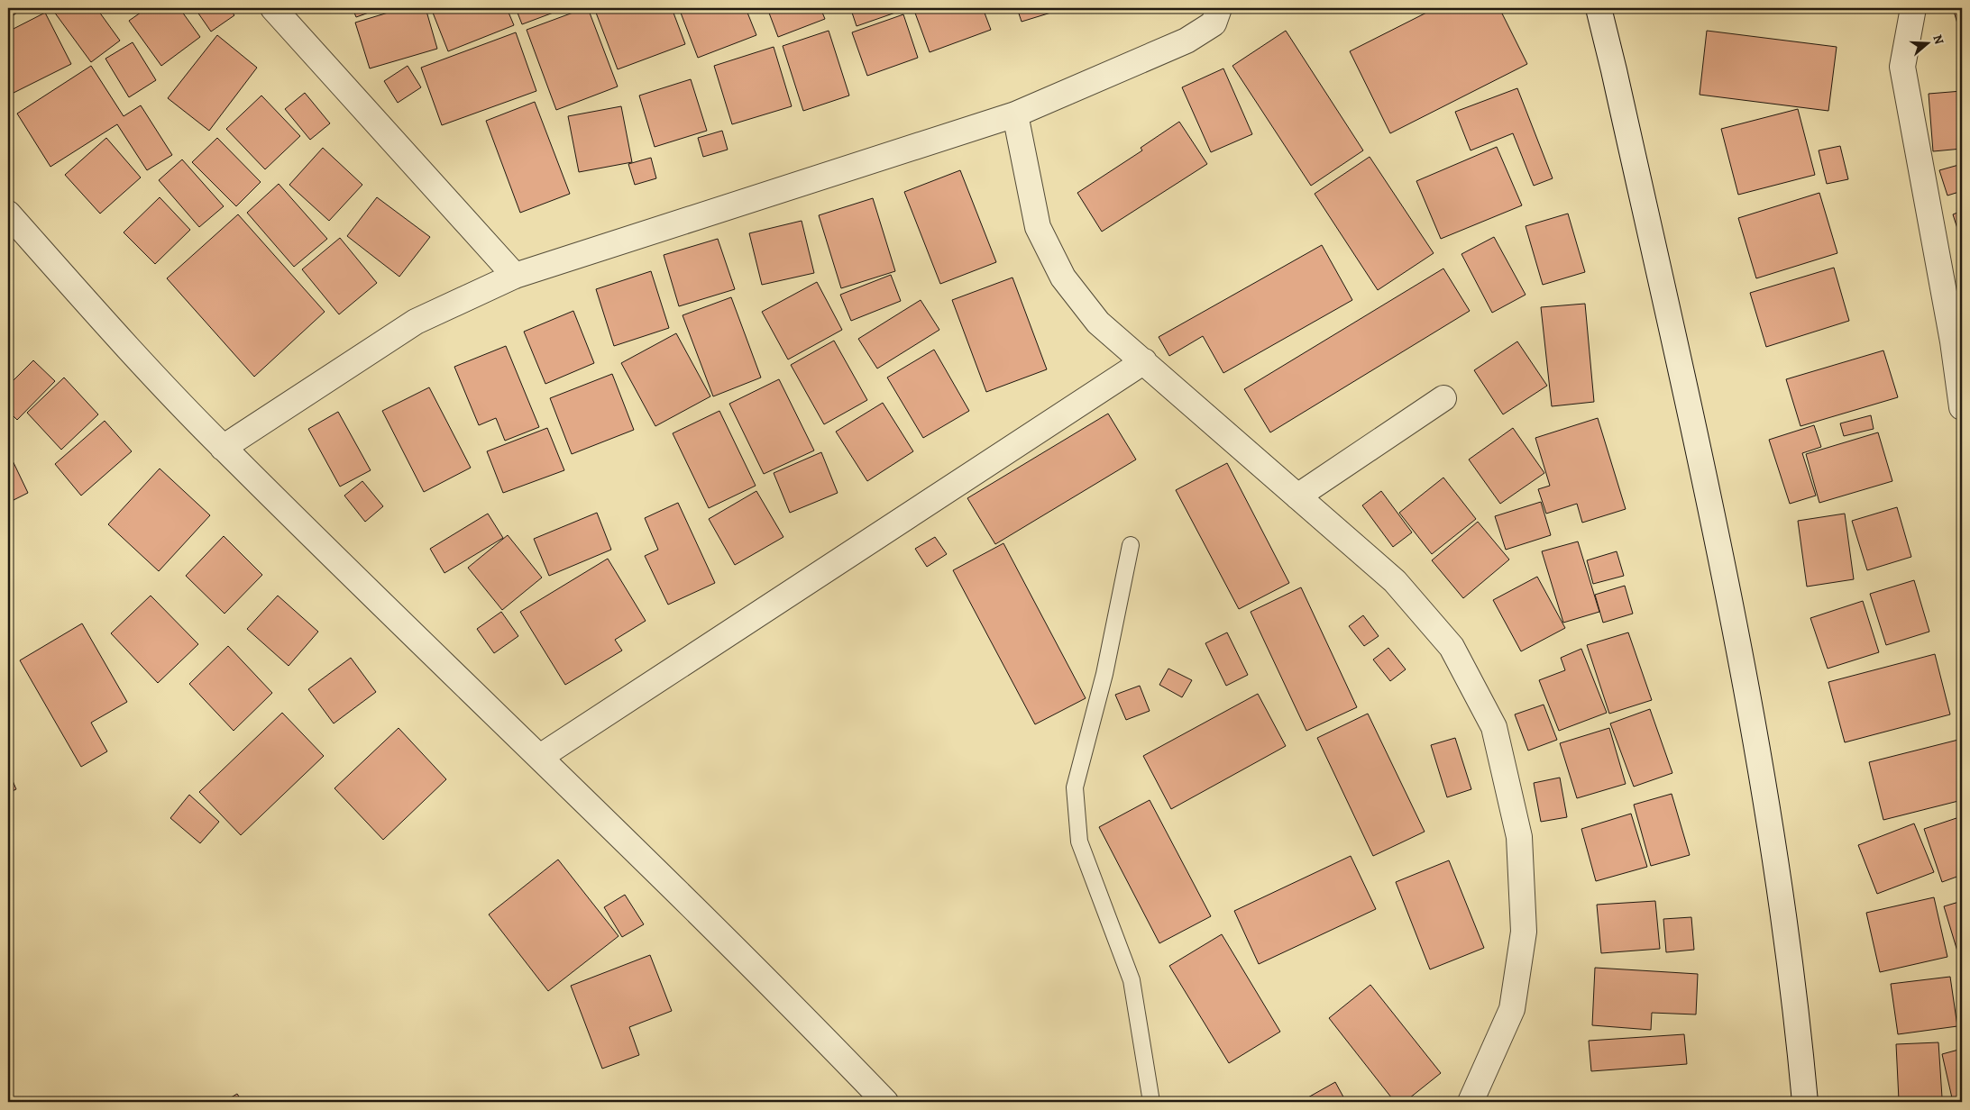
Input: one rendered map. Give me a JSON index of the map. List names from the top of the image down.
{
  "north": "right"
}
